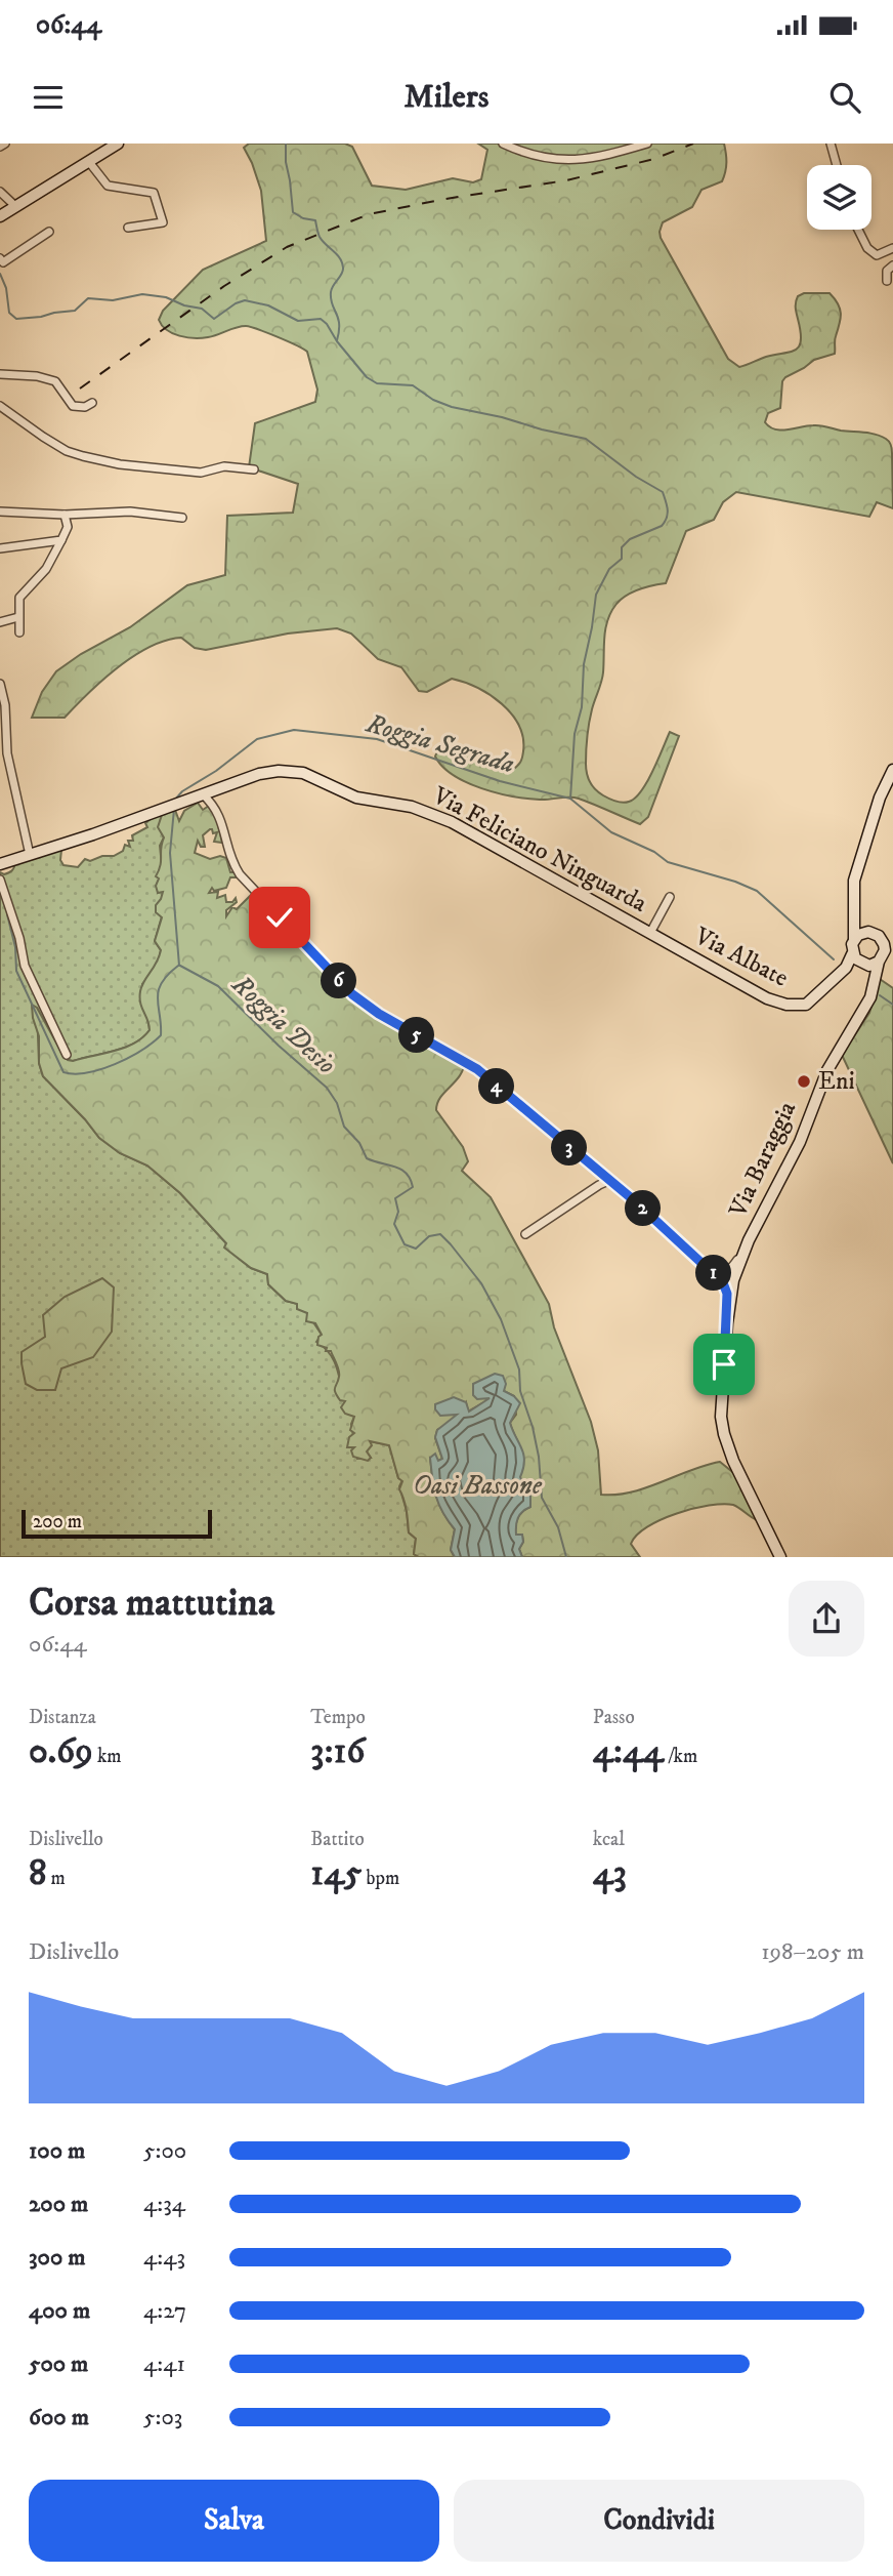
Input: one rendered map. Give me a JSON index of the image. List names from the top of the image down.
{
  "streets": {
    "street": ["Via Feliciano Ninguarda", "Via Albate", "Via Baraggia"]
  },
  "crossings": [
    ["Via Feliciano Ninguarda", "Via Albate"],
    ["Via Feliciano Ninguarda", "Via Baraggia"]
  ],
  "water": ["Roggia Segrada", "Roggia Desio", "Oasi Bassone"],
  "places": ["Eni"],
  "scale_bar": "200 m",
  "page": {
    "status": "06:44",
    "header": "Milers",
    "pins": [
      "6",
      "5",
      "4",
      "3",
      "2",
      "1"
    ],
    "scale": "200 m",
    "heading": ["Corsa mattutina", "06:44"],
    "stats": [
      ["Distanza", "0.69 km"],
      ["Tempo", "3:16"],
      ["Passo", "4:44 /km"],
      ["Dislivello", "8 m"],
      ["Battito", "145 bpm"],
      ["kcal", "43"]
    ],
    "chart": ["Dislivello", "198–205 m"],
    "list": [
      {
        "name": "100 m",
        "note": "5:00"
      },
      {
        "name": "200 m",
        "note": "4:34"
      },
      {
        "name": "300 m",
        "note": "4:43"
      },
      {
        "name": "400 m",
        "note": "4:27"
      },
      {
        "name": "500 m",
        "note": "4:41"
      },
      {
        "name": "600 m",
        "note": "5:03"
      }
    ],
    "buttons": ["Salva", "Condividi"]
  }
}
